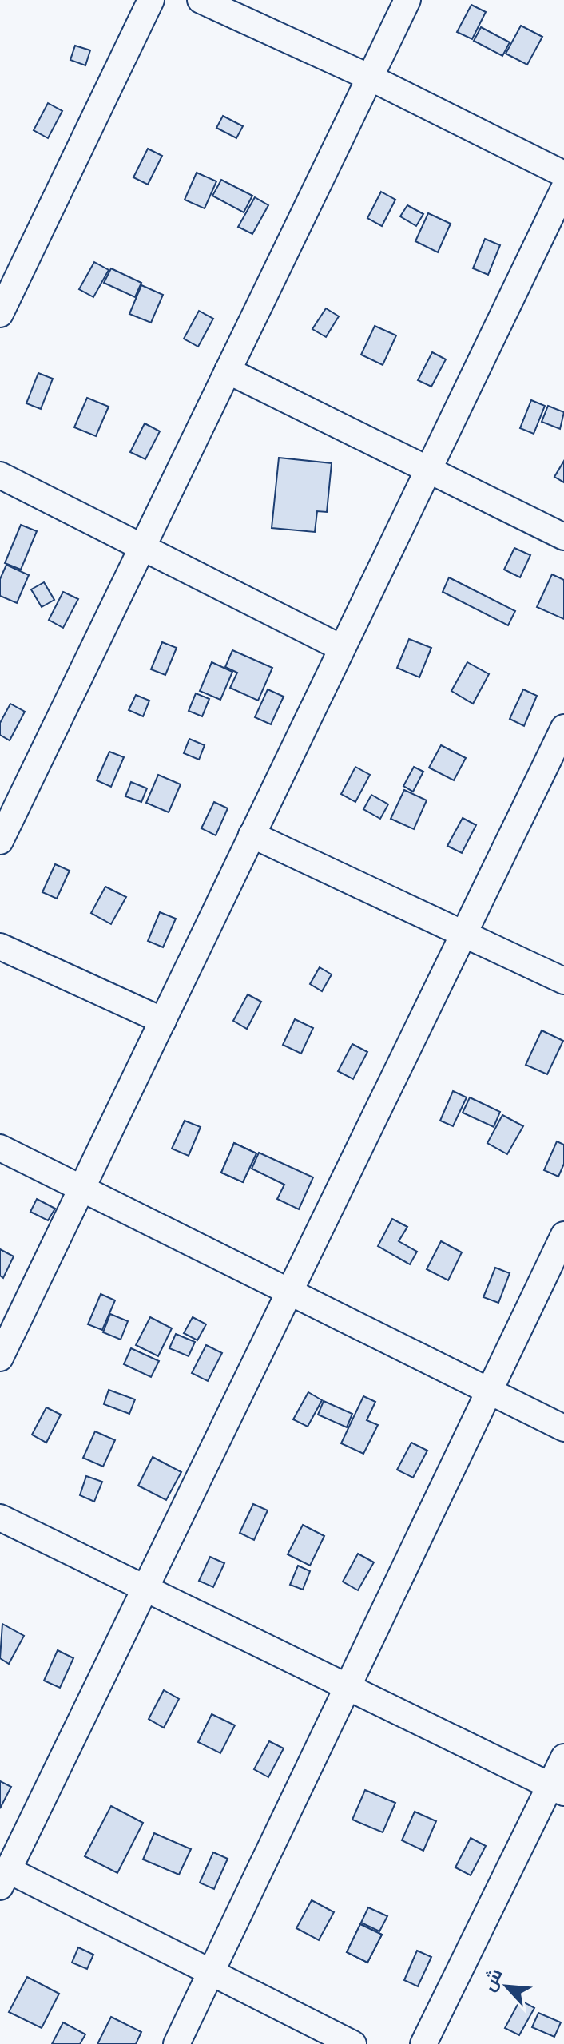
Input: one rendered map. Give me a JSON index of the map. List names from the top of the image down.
{
  "north": "top left"
}
